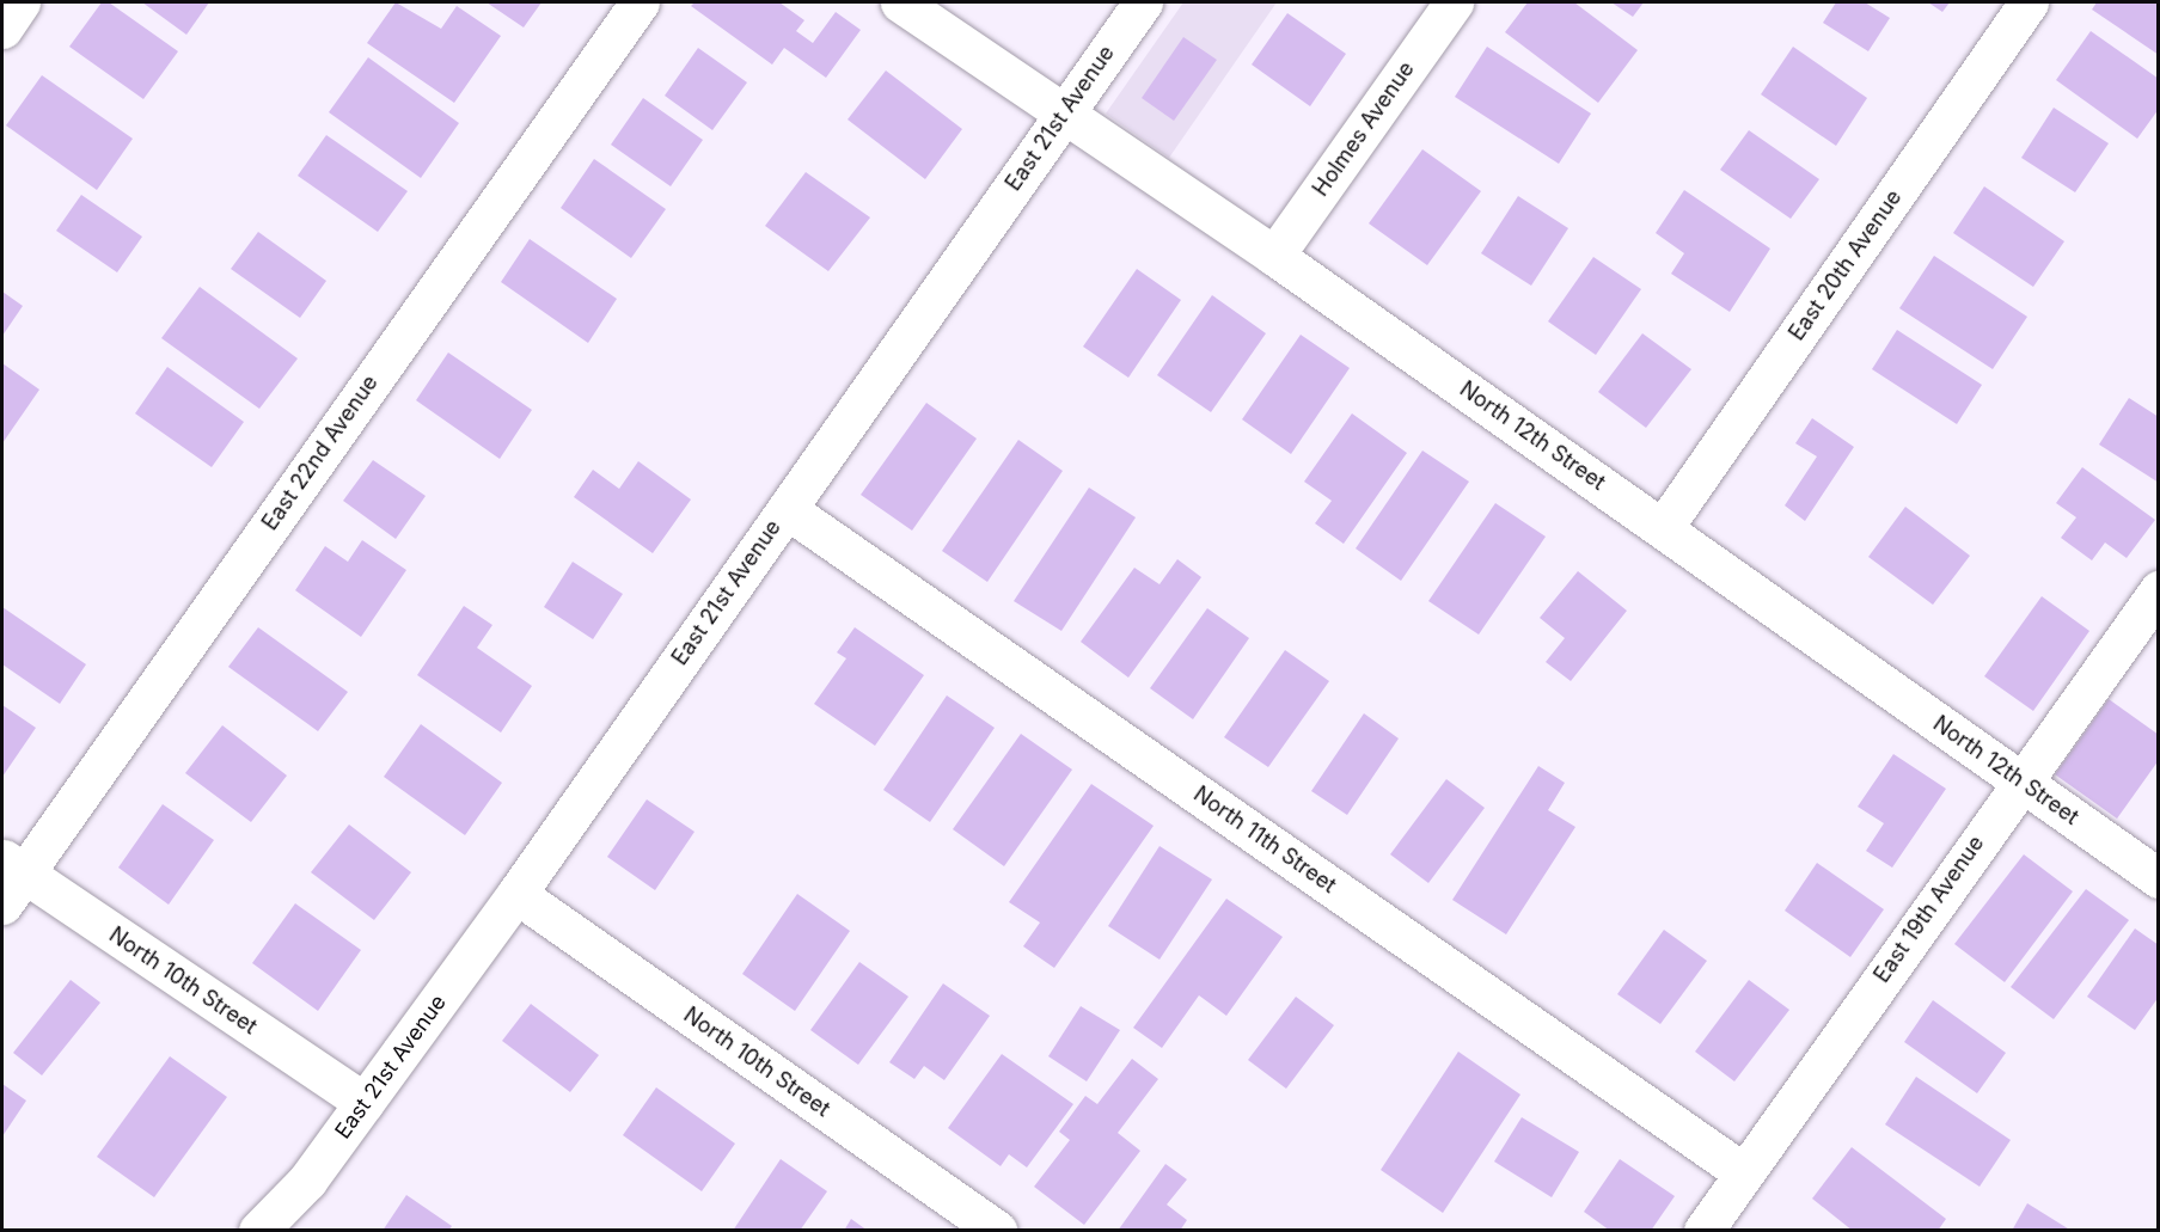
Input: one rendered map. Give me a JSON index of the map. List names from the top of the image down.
{
  "streets": {
    "street": [
      "East 21st Avenue",
      "Holmes Avenue",
      "East 20th Avenue",
      "North 12th Street",
      "East 22nd Avenue",
      "North 11th Street",
      "East 19th Avenue",
      "North 10th Street"
    ]
  },
  "crossings": [
    ["East 21st Avenue", "North 12th Street"],
    ["East 21st Avenue", "North 11th Street"],
    ["East 21st Avenue", "North 10th Street"],
    ["Holmes Avenue", "North 12th Street"],
    ["East 20th Avenue", "North 12th Street"],
    ["North 12th Street", "East 19th Avenue"],
    ["East 22nd Avenue", "North 10th Street"],
    ["North 11th Street", "East 19th Avenue"]
  ]
}
